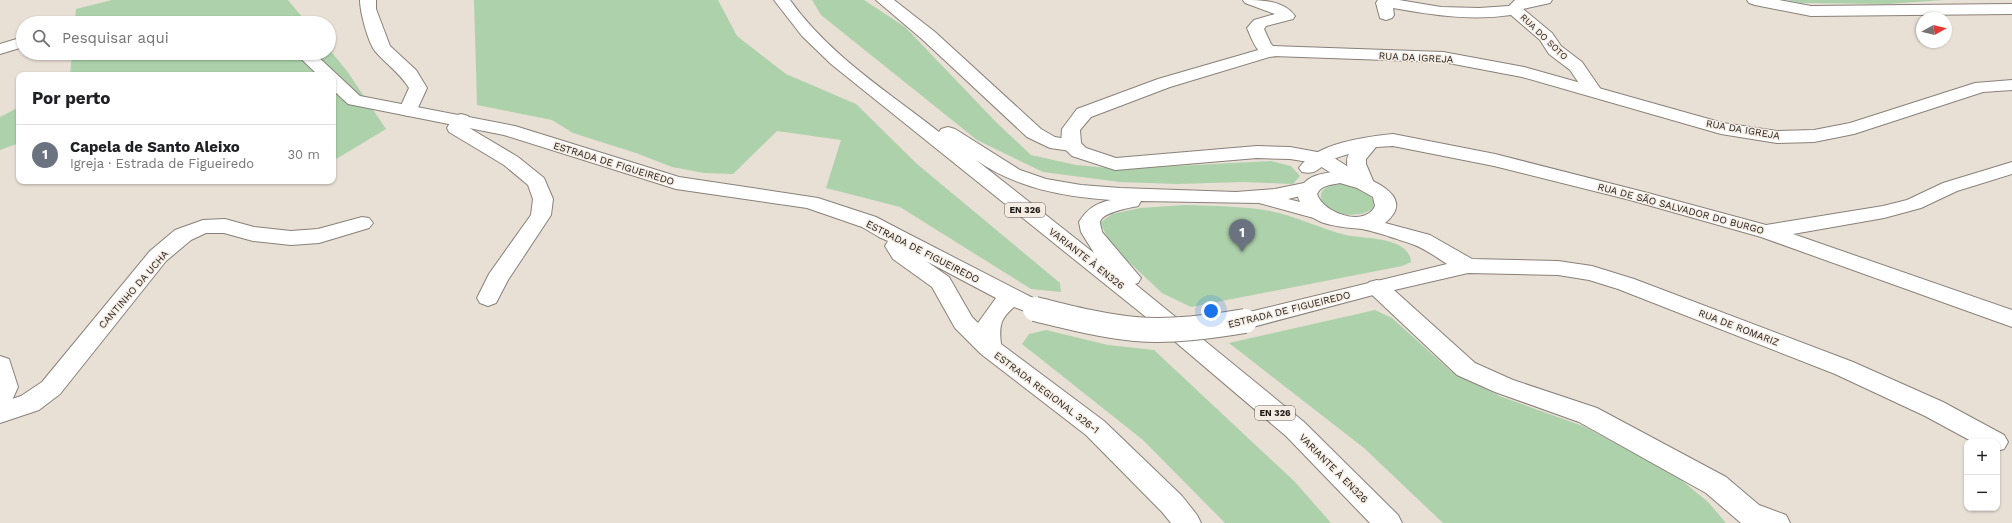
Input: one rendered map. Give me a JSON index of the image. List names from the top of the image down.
{
  "streets": {
    "street": [
      "RUA DO SOTO",
      "RUA DA IGREJA",
      "ESTRADA DE FIGUEIREDO",
      "RUA DE SÃO SALVADOR DO BURGO",
      "EN 326",
      "VARIANTE À EN326",
      "CANTINHO DA UCHA",
      "RUA DE ROMARIZ",
      "ESTRADA REGIONAL 326-1"
    ]
  },
  "crossings": [
    ["RUA DO SOTO", "RUA DA IGREJA"],
    ["ESTRADA DE FIGUEIREDO", "RUA DE ROMARIZ"],
    ["ESTRADA DE FIGUEIREDO", "ESTRADA REGIONAL 326-1"]
  ],
  "north": "right",
  "page": {
    "search": "Pesquisar aqui",
    "heading": "Por perto",
    "list": [
      {
        "mark": "1",
        "name": "Capela de Santo Aleixo",
        "note": "Igreja · Estrada de Figueiredo",
        "value": "30 m"
      }
    ],
    "pins": "1",
    "map_buttons": ["+", "−"]
  }
}
